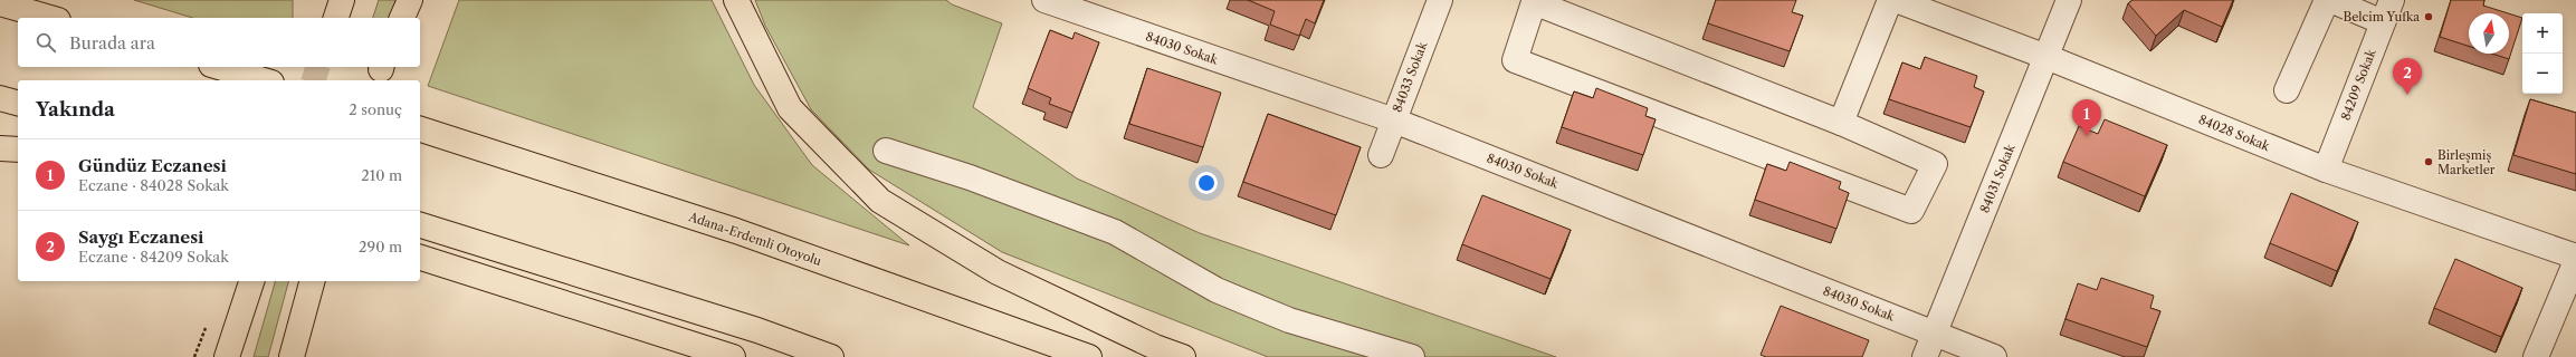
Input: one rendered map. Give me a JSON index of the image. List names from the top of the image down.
{
  "streets": {
    "main road": ["Adana-Erdemli Otoyolu"],
    "street": [
      "84030 Sokak",
      "84033 Sokak",
      "84209 Sokak",
      "84028 Sokak",
      "84031 Sokak"
    ]
  },
  "crossings": [
    ["84030 Sokak", "84033 Sokak"],
    ["84030 Sokak", "84031 Sokak"],
    ["84209 Sokak", "84028 Sokak"],
    ["84028 Sokak", "84031 Sokak"]
  ],
  "places": ["Belcim Yufka", "Birleşmiş Marketler"],
  "north": "top",
  "page": {
    "map_buttons": ["+", "−"],
    "search": "Burada ara",
    "pins": ["2", "1"],
    "heading": ["Yakında", "2 sonuç"],
    "list": [
      {
        "mark": "1",
        "name": "Gündüz Eczanesi",
        "note": "Eczane · 84028 Sokak",
        "value": "210 m"
      },
      {
        "mark": "2",
        "name": "Saygı Eczanesi",
        "note": "Eczane · 84209 Sokak",
        "value": "290 m"
      }
    ]
  }
}
